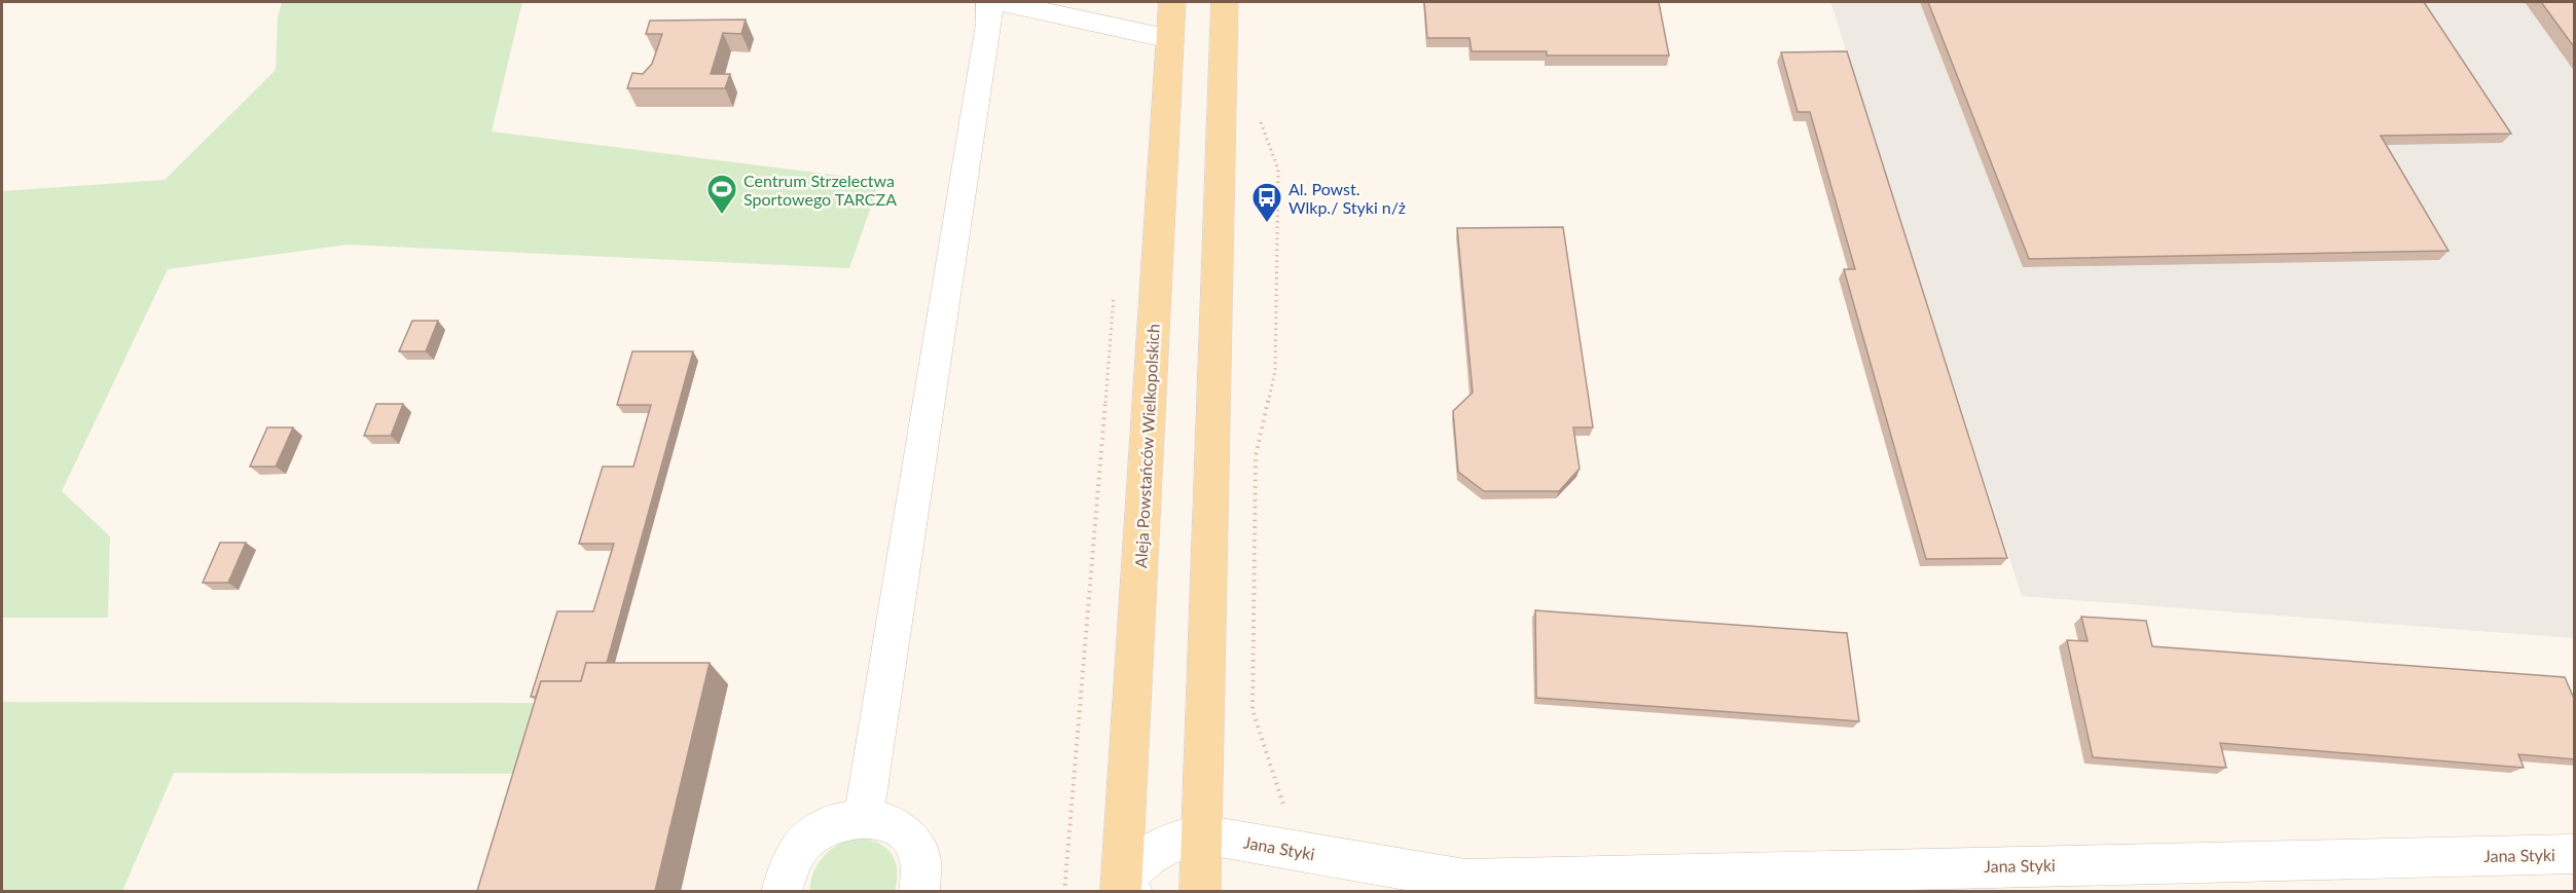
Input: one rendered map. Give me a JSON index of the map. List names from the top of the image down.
{
  "streets": {
    "main road": ["Aleja Powstańców Wielkopolskich"],
    "street": ["Jana Styki"]
  },
  "crossings": [
    ["Aleja Powstańców Wielkopolskich", "Jana Styki"]
  ],
  "places": {
    "sports": ["Centrum Strzelectwa Sportowego TARCZA"],
    "bus stop": ["Al. Powst. Wlkp./ Styki n/ż"]
  }
}
